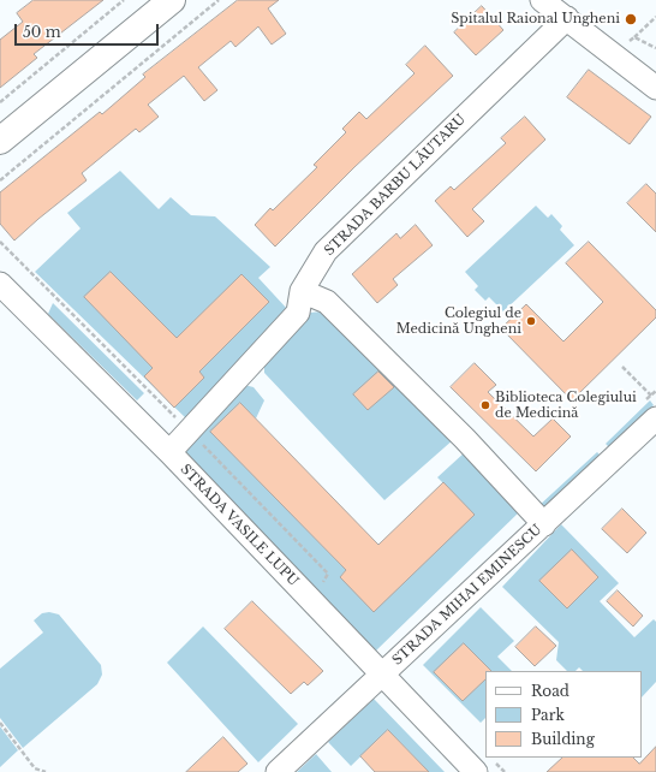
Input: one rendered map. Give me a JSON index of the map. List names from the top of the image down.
{
  "streets": {
    "street": ["STRADA BARBU LĂUTARU", "STRADA VASILE LUPU", "STRADA MIHAI EMINESCU"]
  },
  "crossings": [
    ["STRADA BARBU LĂUTARU", "STRADA VASILE LUPU"],
    ["STRADA VASILE LUPU", "STRADA MIHAI EMINESCU"]
  ],
  "places": ["Spitalul Raional Ungheni", "Colegiul de Medicină Ungheni", "Biblioteca Colegiului de Medicină"],
  "legend": ["Road", "Park", "Building"],
  "scale_bar": "50 m"
}
